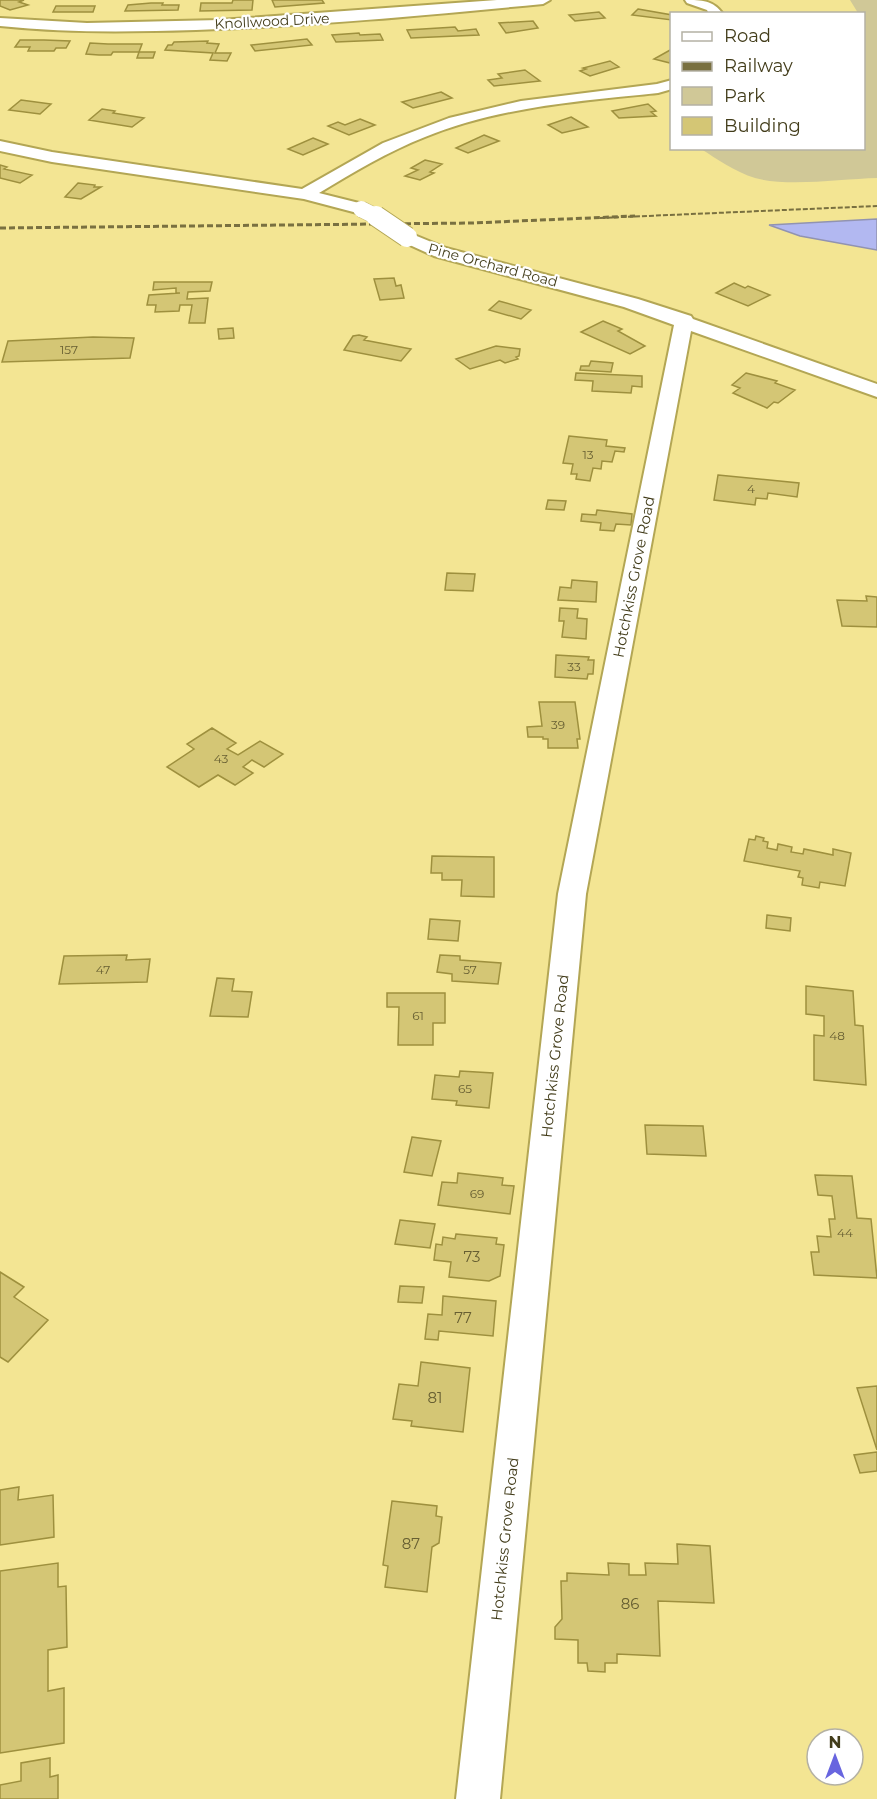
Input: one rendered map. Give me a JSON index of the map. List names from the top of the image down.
{
  "streets": {
    "street": ["Knollwood Drive", "Pine Orchard Road", "Hotchkiss Grove Road"]
  },
  "crossings": [
    ["Pine Orchard Road", "Hotchkiss Grove Road"]
  ],
  "house_numbers": [
    "157",
    "13",
    "4",
    "33",
    "39",
    "43",
    "47",
    "57",
    "61",
    "48",
    "65",
    "69",
    "44",
    "73",
    "77",
    "81",
    "87",
    "86"
  ],
  "legend": [
    "Road",
    "Railway",
    "Park",
    "Building"
  ],
  "north": "top"
}
